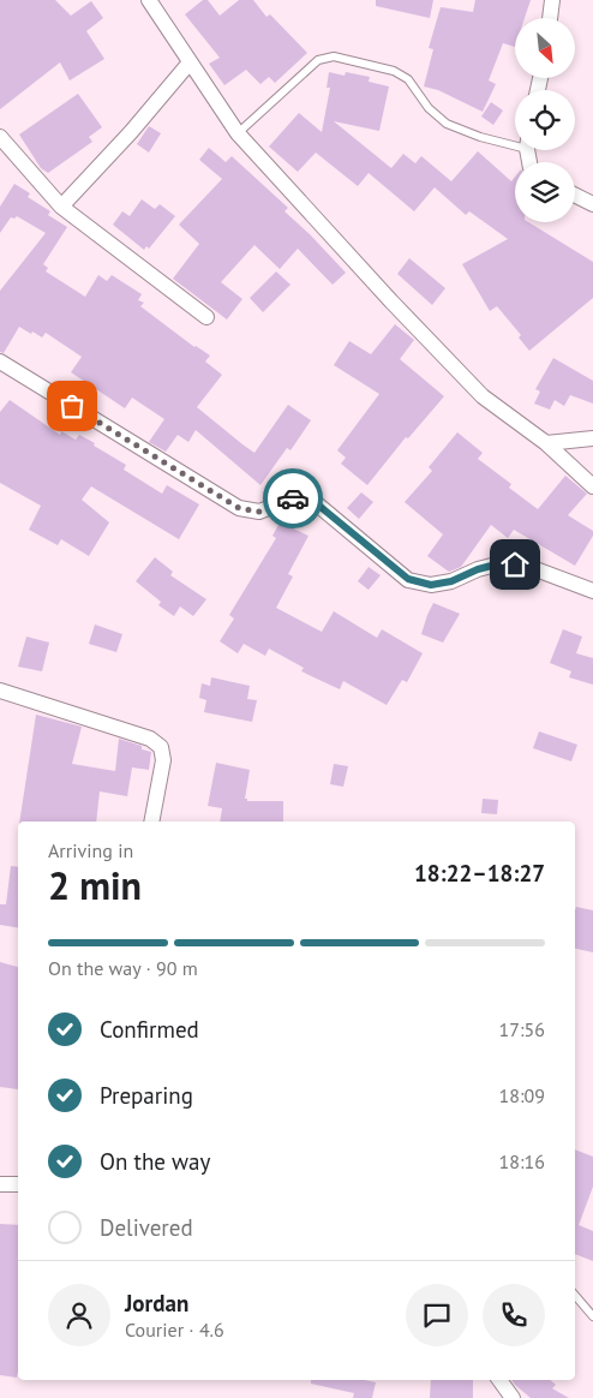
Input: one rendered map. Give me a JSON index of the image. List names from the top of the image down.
{
  "north": "bottom right",
  "page": {
    "heading": ["2 min", "Arriving in", "18:22–18:27"],
    "panel": ["Jordan", "Courier · 4.6"],
    "bar": "On the way · 90 m",
    "list": [
      ["Confirmed", "17:56"],
      ["Preparing", "18:09"],
      ["On the way", "18:16"],
      "Delivered"
    ]
  }
}
